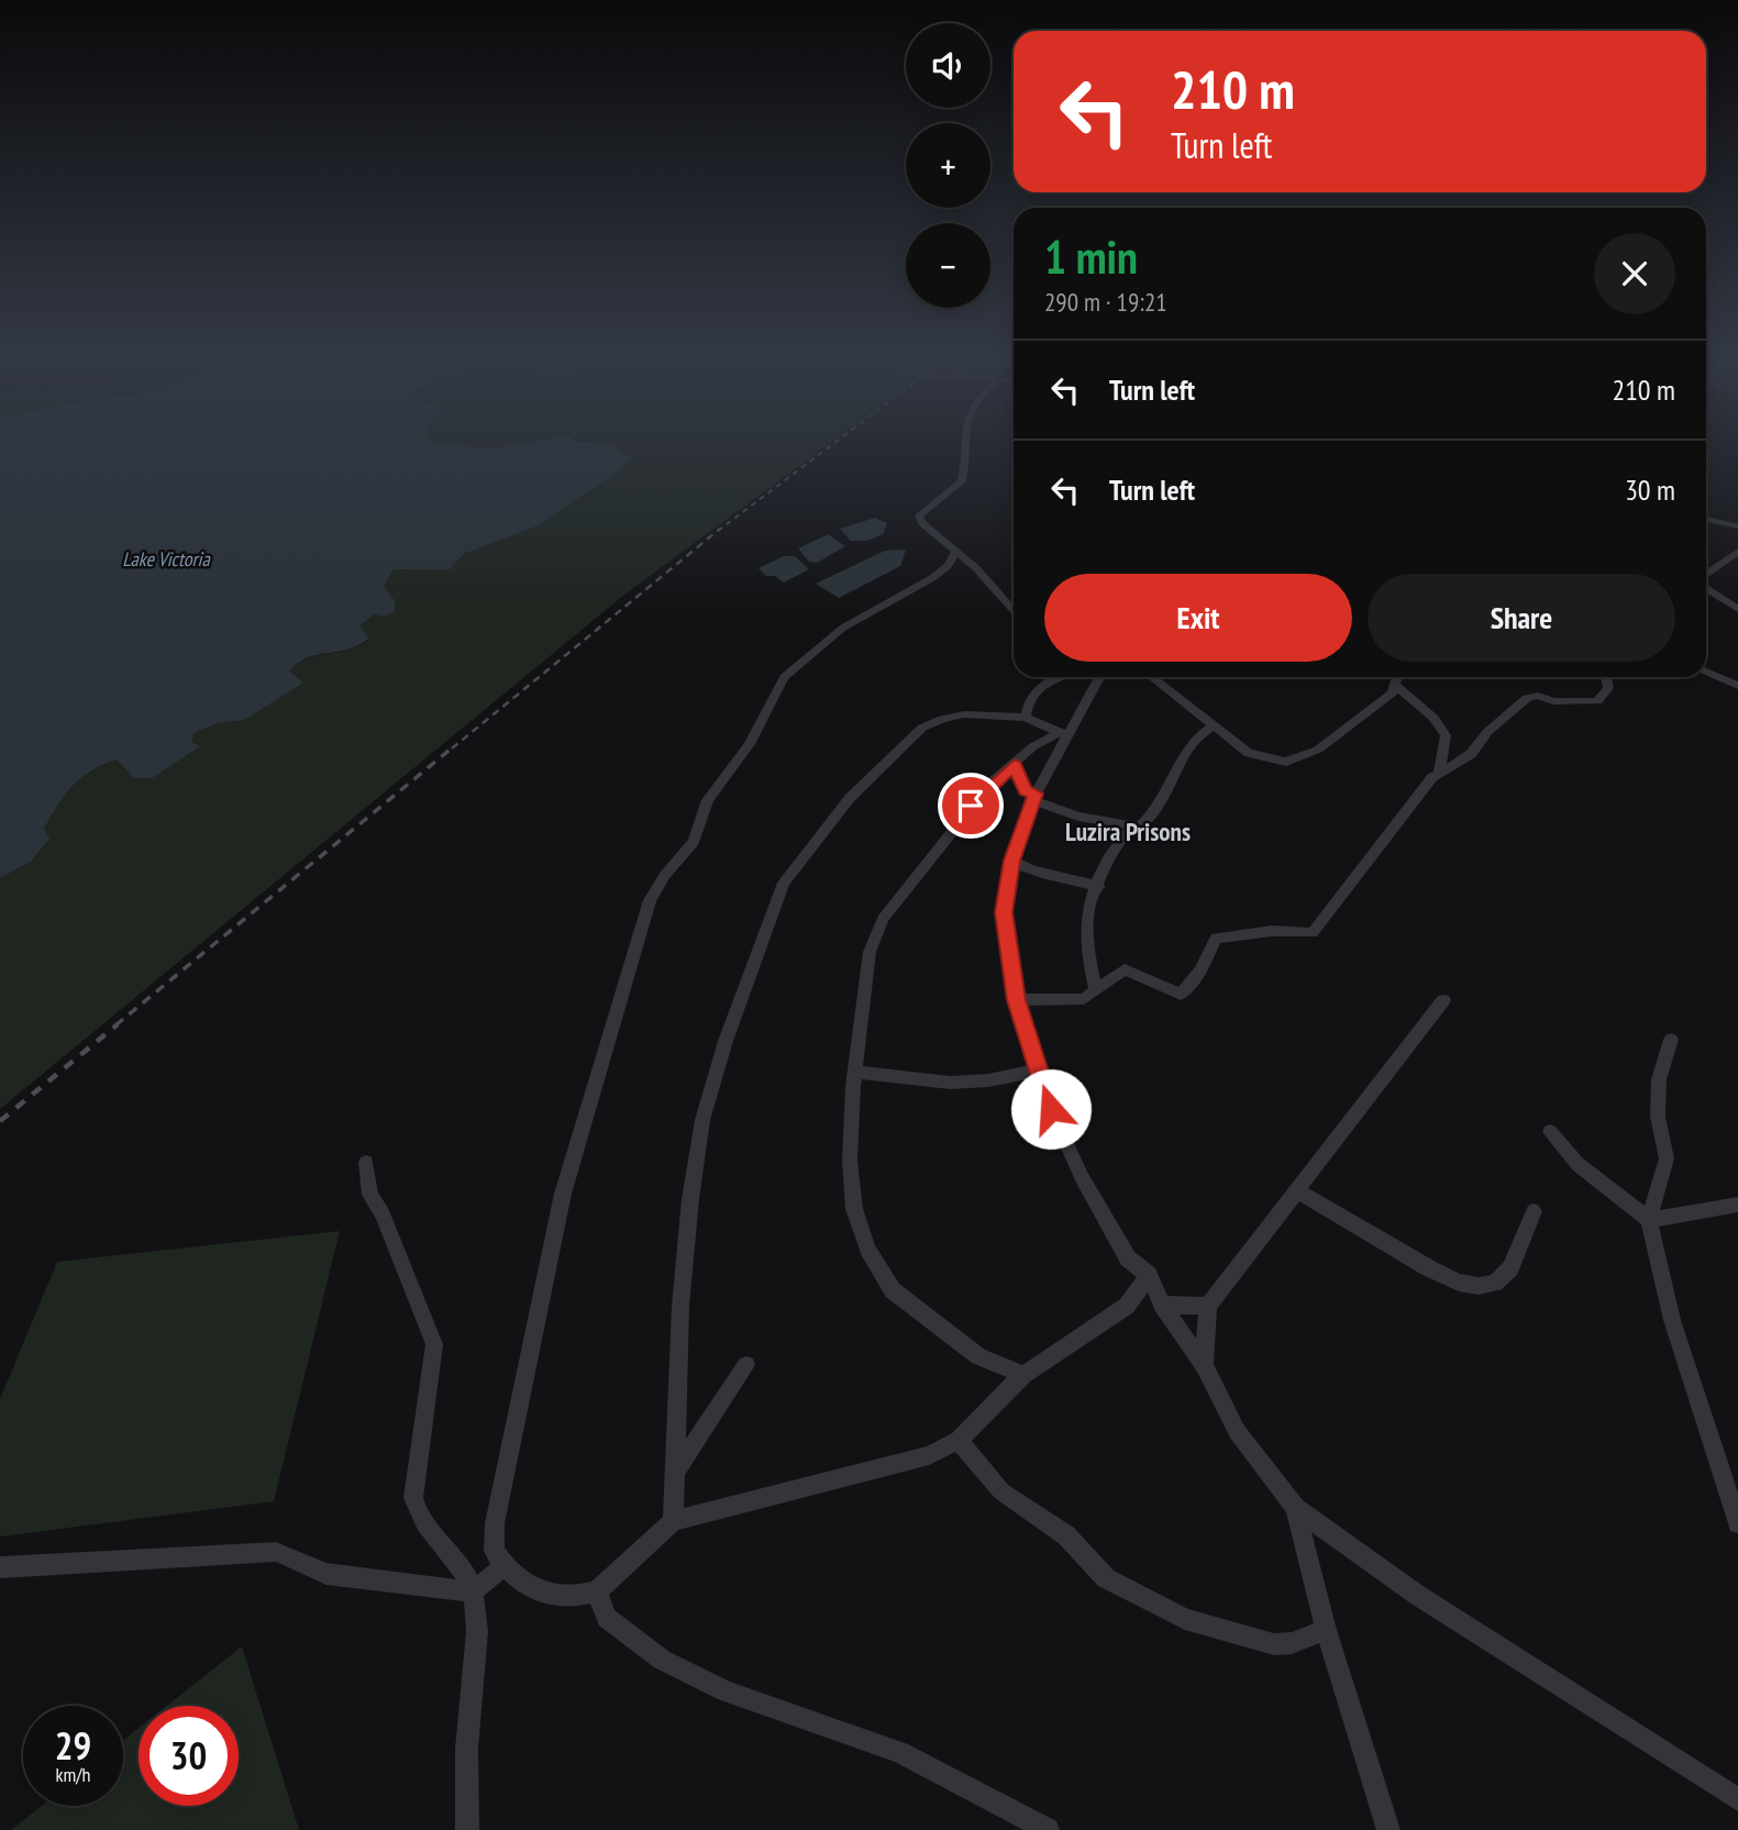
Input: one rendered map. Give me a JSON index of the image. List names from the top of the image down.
{
  "districts": ["Luzira Prisons"],
  "water": ["Lake Victoria"],
  "page": {
    "map_buttons": ["+", "−"],
    "turn": ["210 m", "Turn left"],
    "heading": ["1 min", "290 m · 19:21"],
    "list": [
      {
        "name": "Turn left",
        "value": "210 m"
      },
      {
        "name": "Turn left",
        "value": "30 m"
      }
    ],
    "buttons": ["Exit", "Share"],
    "speed": "29 km/h",
    "limit": "30"
  }
}
